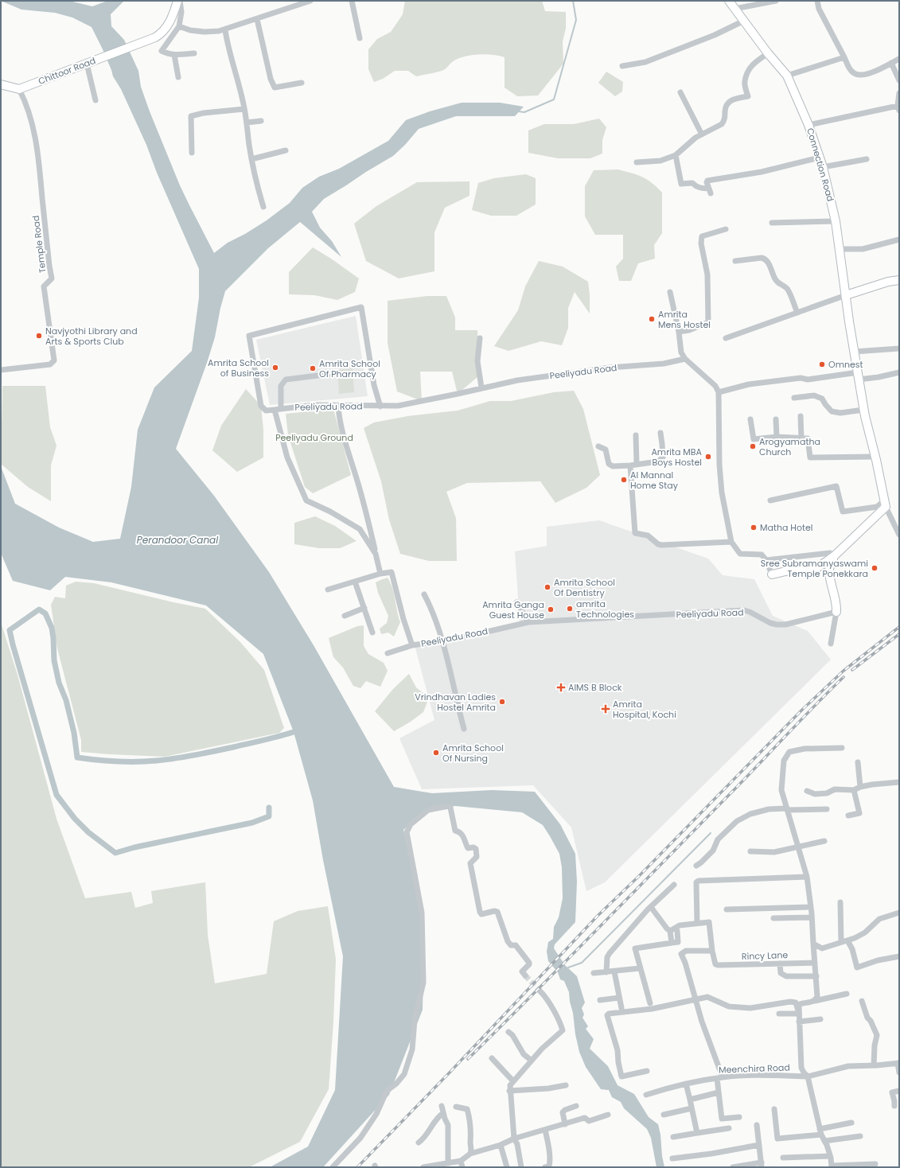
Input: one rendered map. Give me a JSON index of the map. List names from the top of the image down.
{
  "streets": {
    "street": [
      "Chittoor Road",
      "Connection Road",
      "Temple Road",
      "Peeliyadu Road",
      "Rincy Lane",
      "Meenchira Road"
    ]
  },
  "crossings": [
    ["Chittoor Road", "Temple Road"]
  ],
  "water": ["Perandoor Canal"],
  "parks": ["Peeliyadu Ground"],
  "places": {
    "other": [
      "Amrita Mens Hostel",
      "Navjyothi Library and Arts & Sports Club",
      "Omnest",
      "Amrita School of Business",
      "Amrita School Of Pharmacy",
      "Arogyamatha Church",
      "Amrita MBA Boys Hostel",
      "Al Mannal Home Stay",
      "Matha Hotel",
      "Sree Subramanyaswami Temple Ponekkara",
      "Amrita School Of Dentistry",
      "amrita Technologies",
      "Amrita Ganga Guest House",
      "Vrindhavan Ladies Hostel Amrita",
      "Amrita School Of Nursing"
    ],
    "health": ["AIMS B Block", "Amrita Hospital, Kochi"]
  }
}
